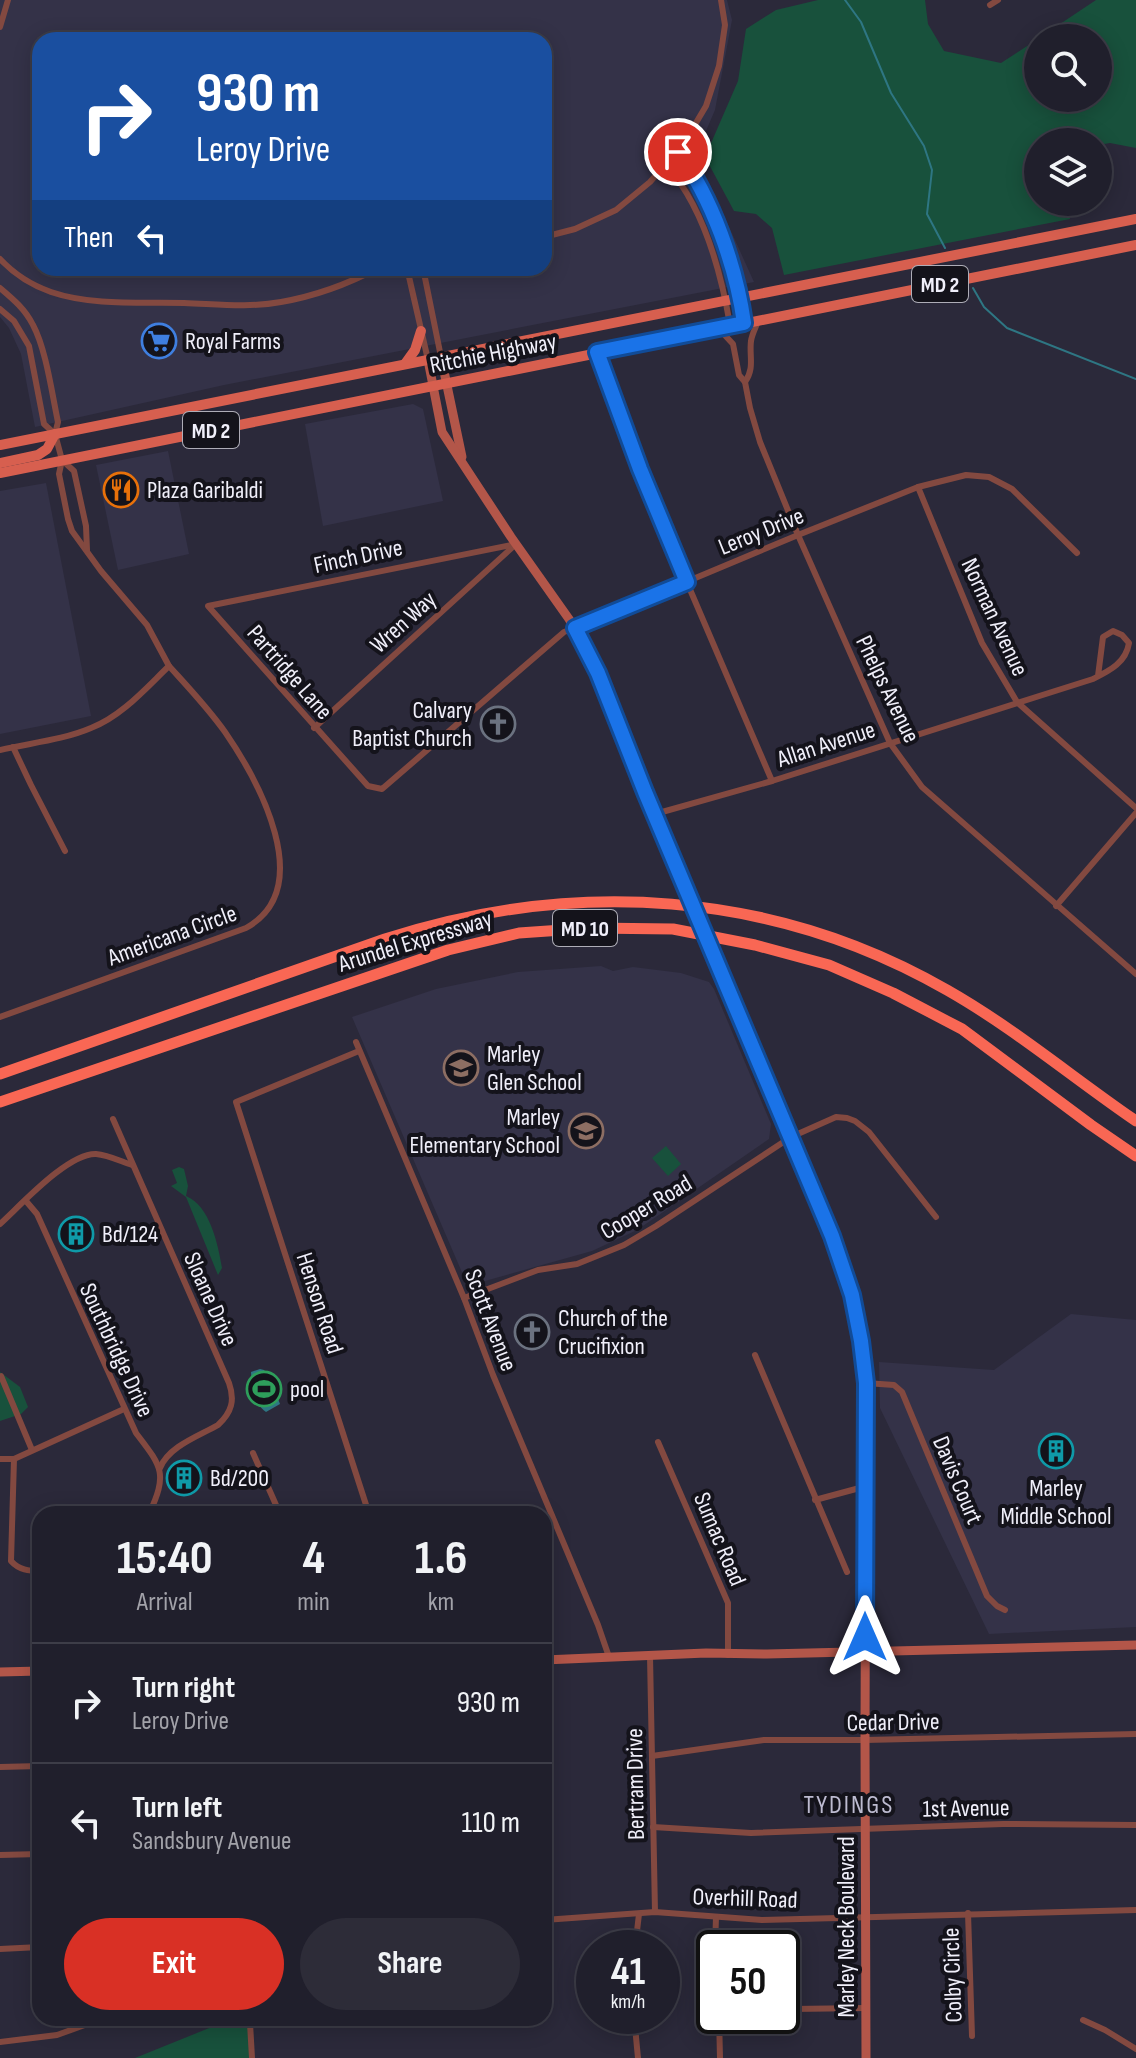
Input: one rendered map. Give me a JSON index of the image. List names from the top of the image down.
{
  "streets": {
    "highway": ["MD 10", "Arundel Expressway"],
    "main road": ["MD 2", "Ritchie Highway", "Marley Neck Boulevard"],
    "street": [
      "Leroy Drive",
      "Finch Drive",
      "Norman Avenue",
      "Wren Way",
      "Partridge Lane",
      "Phelps Avenue",
      "Allan Avenue",
      "Americana Circle",
      "Cooper Road",
      "Sloane Drive",
      "Henson Road",
      "Scott Avenue",
      "Southbridge Drive",
      "Davis Court",
      "Sumac Road",
      "Cedar Drive",
      "Bertram Drive",
      "1st Avenue",
      "Overhill Road",
      "Colby Circle"
    ]
  },
  "crossings": [
    ["Ritchie Highway", "Phelps Avenue"],
    ["Ritchie Highway", "Americana Circle"],
    ["Ritchie Highway", "Marley Neck Boulevard"],
    ["Leroy Drive", "Norman Avenue"],
    ["Leroy Drive", "Partridge Lane"],
    ["Leroy Drive", "Phelps Avenue"],
    ["Leroy Drive", "Marley Neck Boulevard"],
    ["Finch Drive", "Wren Way"],
    ["Finch Drive", "Partridge Lane"],
    ["Finch Drive", "Marley Neck Boulevard"],
    ["Norman Avenue", "Allan Avenue"],
    ["Wren Way", "Partridge Lane"],
    ["Wren Way", "Marley Neck Boulevard"],
    ["Phelps Avenue", "Allan Avenue"],
    ["Allan Avenue", "Marley Neck Boulevard"],
    ["Cooper Road", "Scott Avenue"],
    ["Cooper Road", "Marley Neck Boulevard"],
    ["Sloane Drive", "Southbridge Drive"],
    ["Henson Road", "Scott Avenue"],
    ["Davis Court", "Marley Neck Boulevard"],
    ["Cedar Drive", "Bertram Drive"],
    ["Cedar Drive", "Marley Neck Boulevard"],
    ["Bertram Drive", "1st Avenue"],
    ["Bertram Drive", "Overhill Road"],
    ["1st Avenue", "Marley Neck Boulevard"],
    ["Overhill Road", "Marley Neck Boulevard"],
    ["Overhill Road", "Colby Circle"]
  ],
  "districts": ["TYDINGS"],
  "places": {
    "supermarket": ["Royal Farms"],
    "restaurant": ["Plaza Garibaldi"],
    "church": ["Calvary Baptist Church", "Church of the Crucifixion"],
    "school or university": ["Marley Glen School", "Marley Elementary School"],
    "building": ["Bd/124", "Marley Middle School", "Bd/200"],
    "sports": ["pool"]
  },
  "page": {
    "turn": ["930 m", "Leroy Drive"],
    "then": "Then",
    "eta": [
      "15:40",
      "Arrival",
      "4",
      "min",
      "1.6",
      "km"
    ],
    "list": [
      {
        "name": "Turn right",
        "note": "Leroy Drive",
        "value": "930 m"
      },
      {
        "name": "Turn left",
        "note": "Sandsbury Avenue",
        "value": "110 m"
      }
    ],
    "buttons": ["Exit", "Share"],
    "speed": "41 km/h",
    "limit": "50"
  }
}
